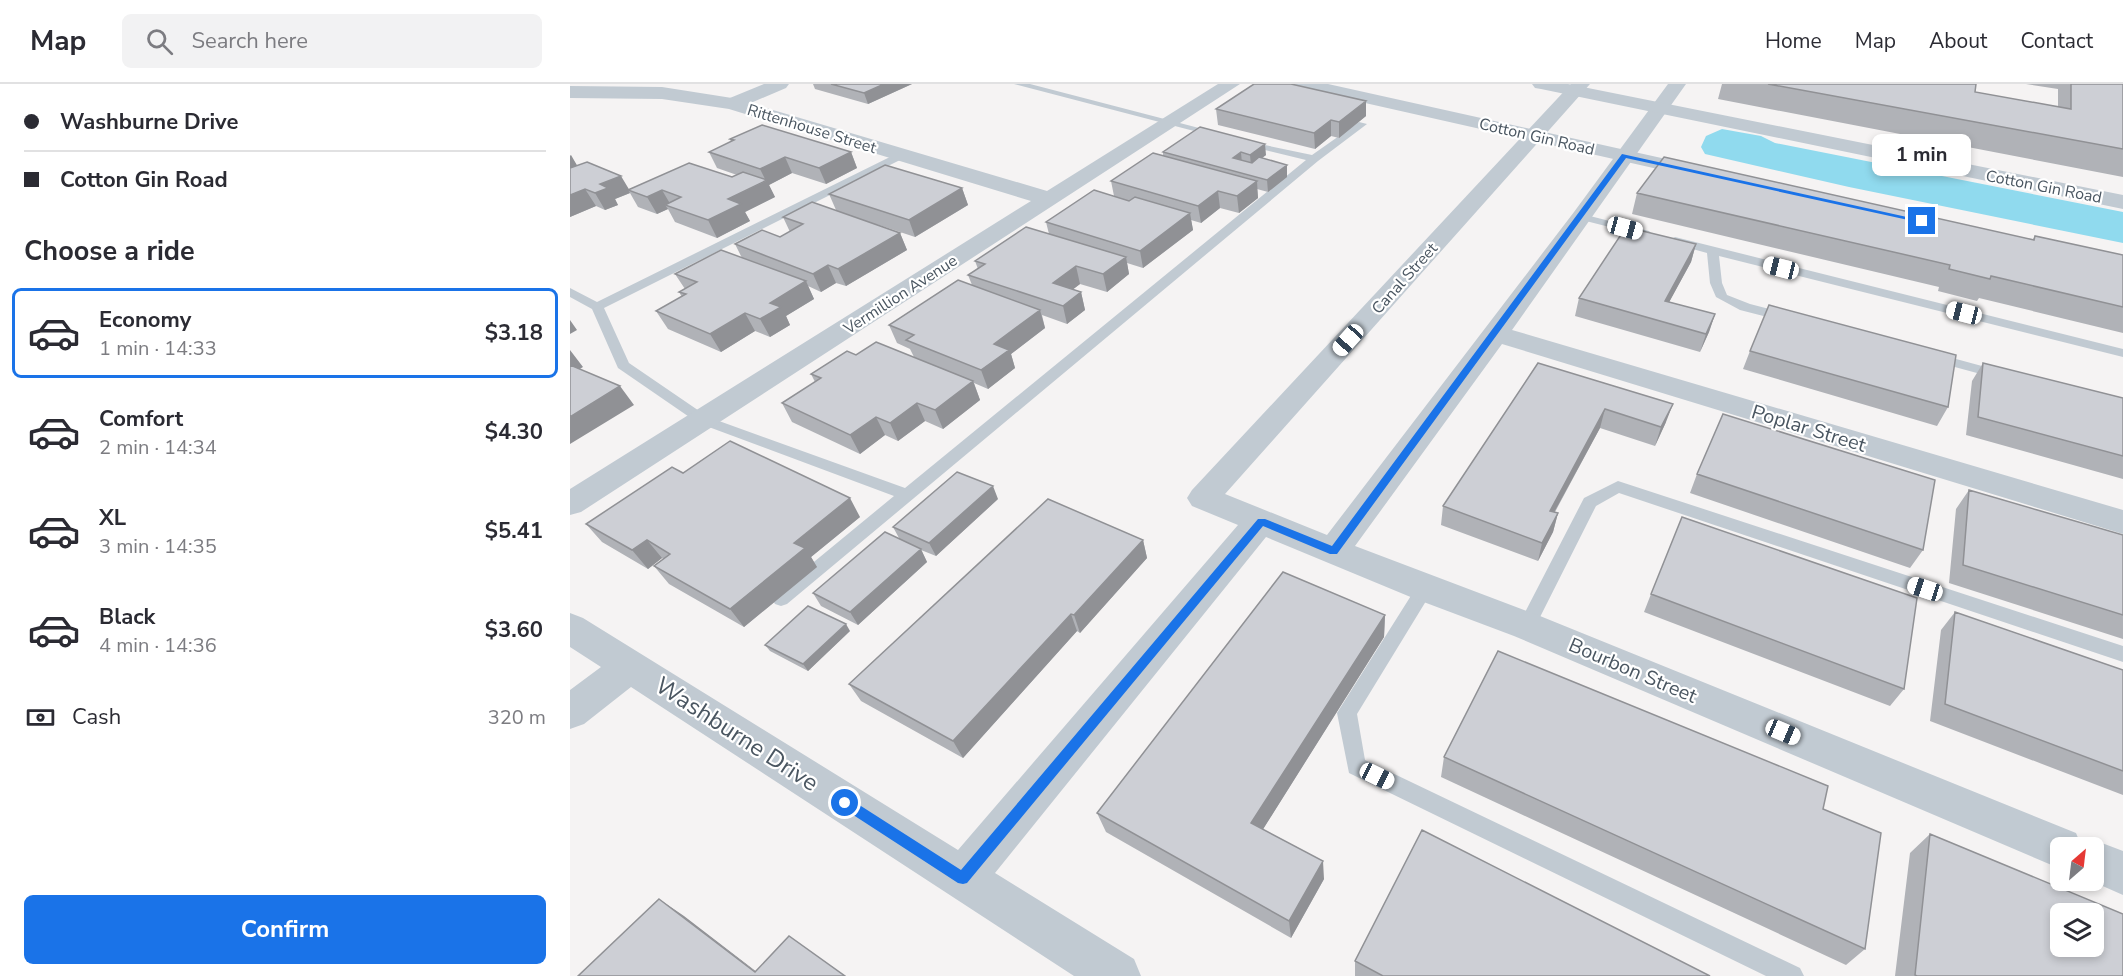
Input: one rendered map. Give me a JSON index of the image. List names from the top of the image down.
{
  "streets": {
    "street": [
      "Rittenhouse Street",
      "Cotton Gin Road",
      "Canal Street",
      "Vermillion Avenue",
      "Poplar Street",
      "Bourbon Street",
      "Washburne Drive"
    ]
  },
  "crossings": [
    ["Rittenhouse Street", "Vermillion Avenue"],
    ["Cotton Gin Road", "Canal Street"],
    ["Canal Street", "Bourbon Street"]
  ],
  "north": "top right",
  "page": {
    "header": "Map",
    "search": "Search here",
    "nav": [
      "Home",
      "Map",
      "About",
      "Contact"
    ],
    "banner": ["Washburne Drive", "Cotton Gin Road"],
    "bubble": "1 min",
    "heading": "Choose a ride",
    "list": [
      {
        "name": "Economy",
        "note": "1 min · 14:33",
        "value": "$3.18"
      },
      {
        "name": "Comfort",
        "note": "2 min · 14:34",
        "value": "$4.30"
      },
      {
        "name": "XL",
        "note": "3 min · 14:35",
        "value": "$5.41"
      },
      {
        "name": "Black",
        "note": "4 min · 14:36",
        "value": "$3.60"
      }
    ],
    "pay": ["Cash", "320 m"],
    "buttons": "Confirm"
  }
}
